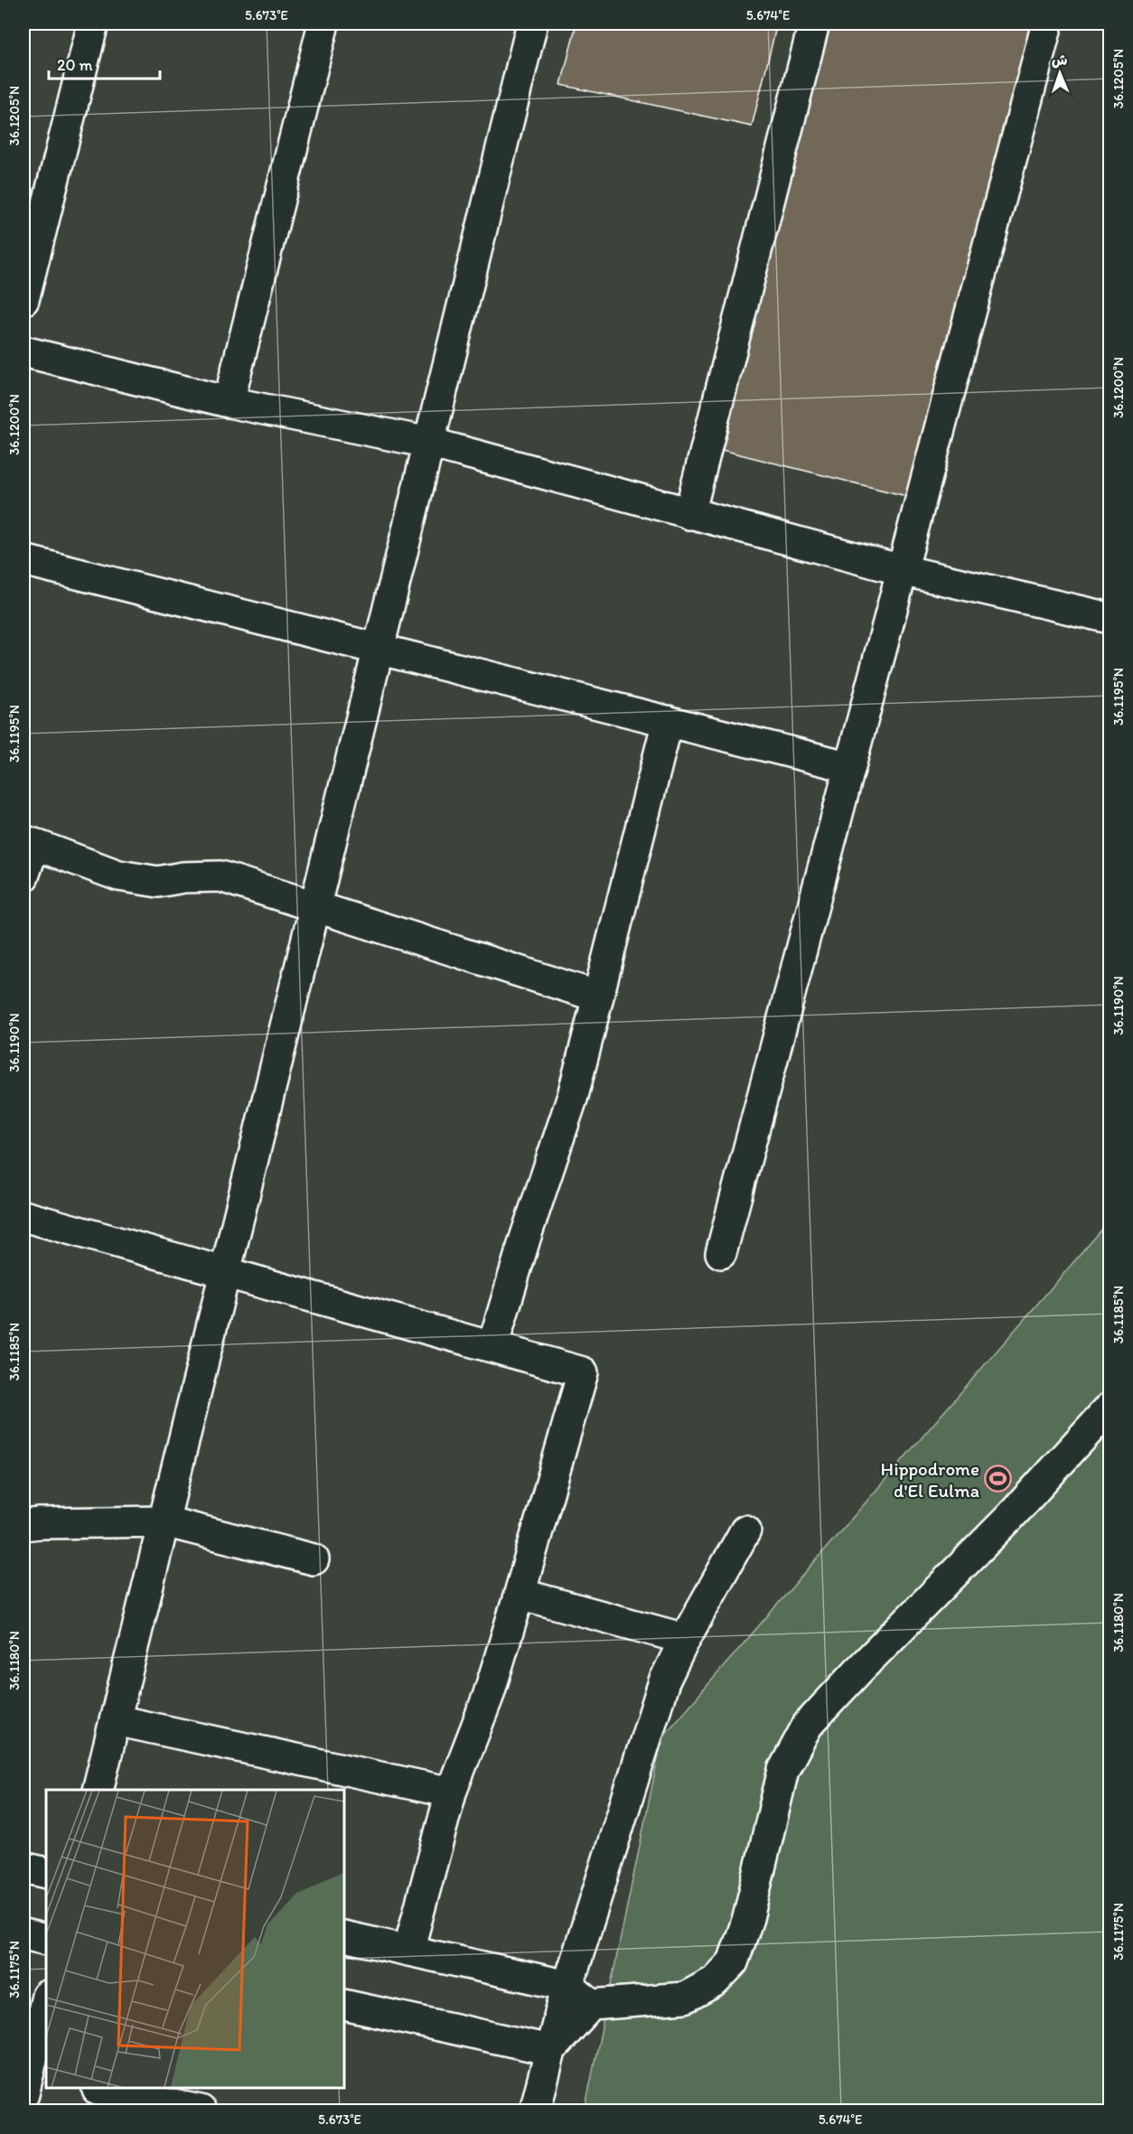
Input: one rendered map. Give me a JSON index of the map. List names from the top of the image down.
{
  "places": {
    "sports": ["Hippodrome d'El Eulma"]
  },
  "scale_bar": "20 m",
  "north": "top",
  "coordinates": [
    "5.673°E",
    "5.674°E",
    "36.1205°N",
    "36.1200°N",
    "36.1195°N",
    "36.1190°N",
    "36.1185°N",
    "36.1180°N",
    "36.1175°N"
  ]
}
